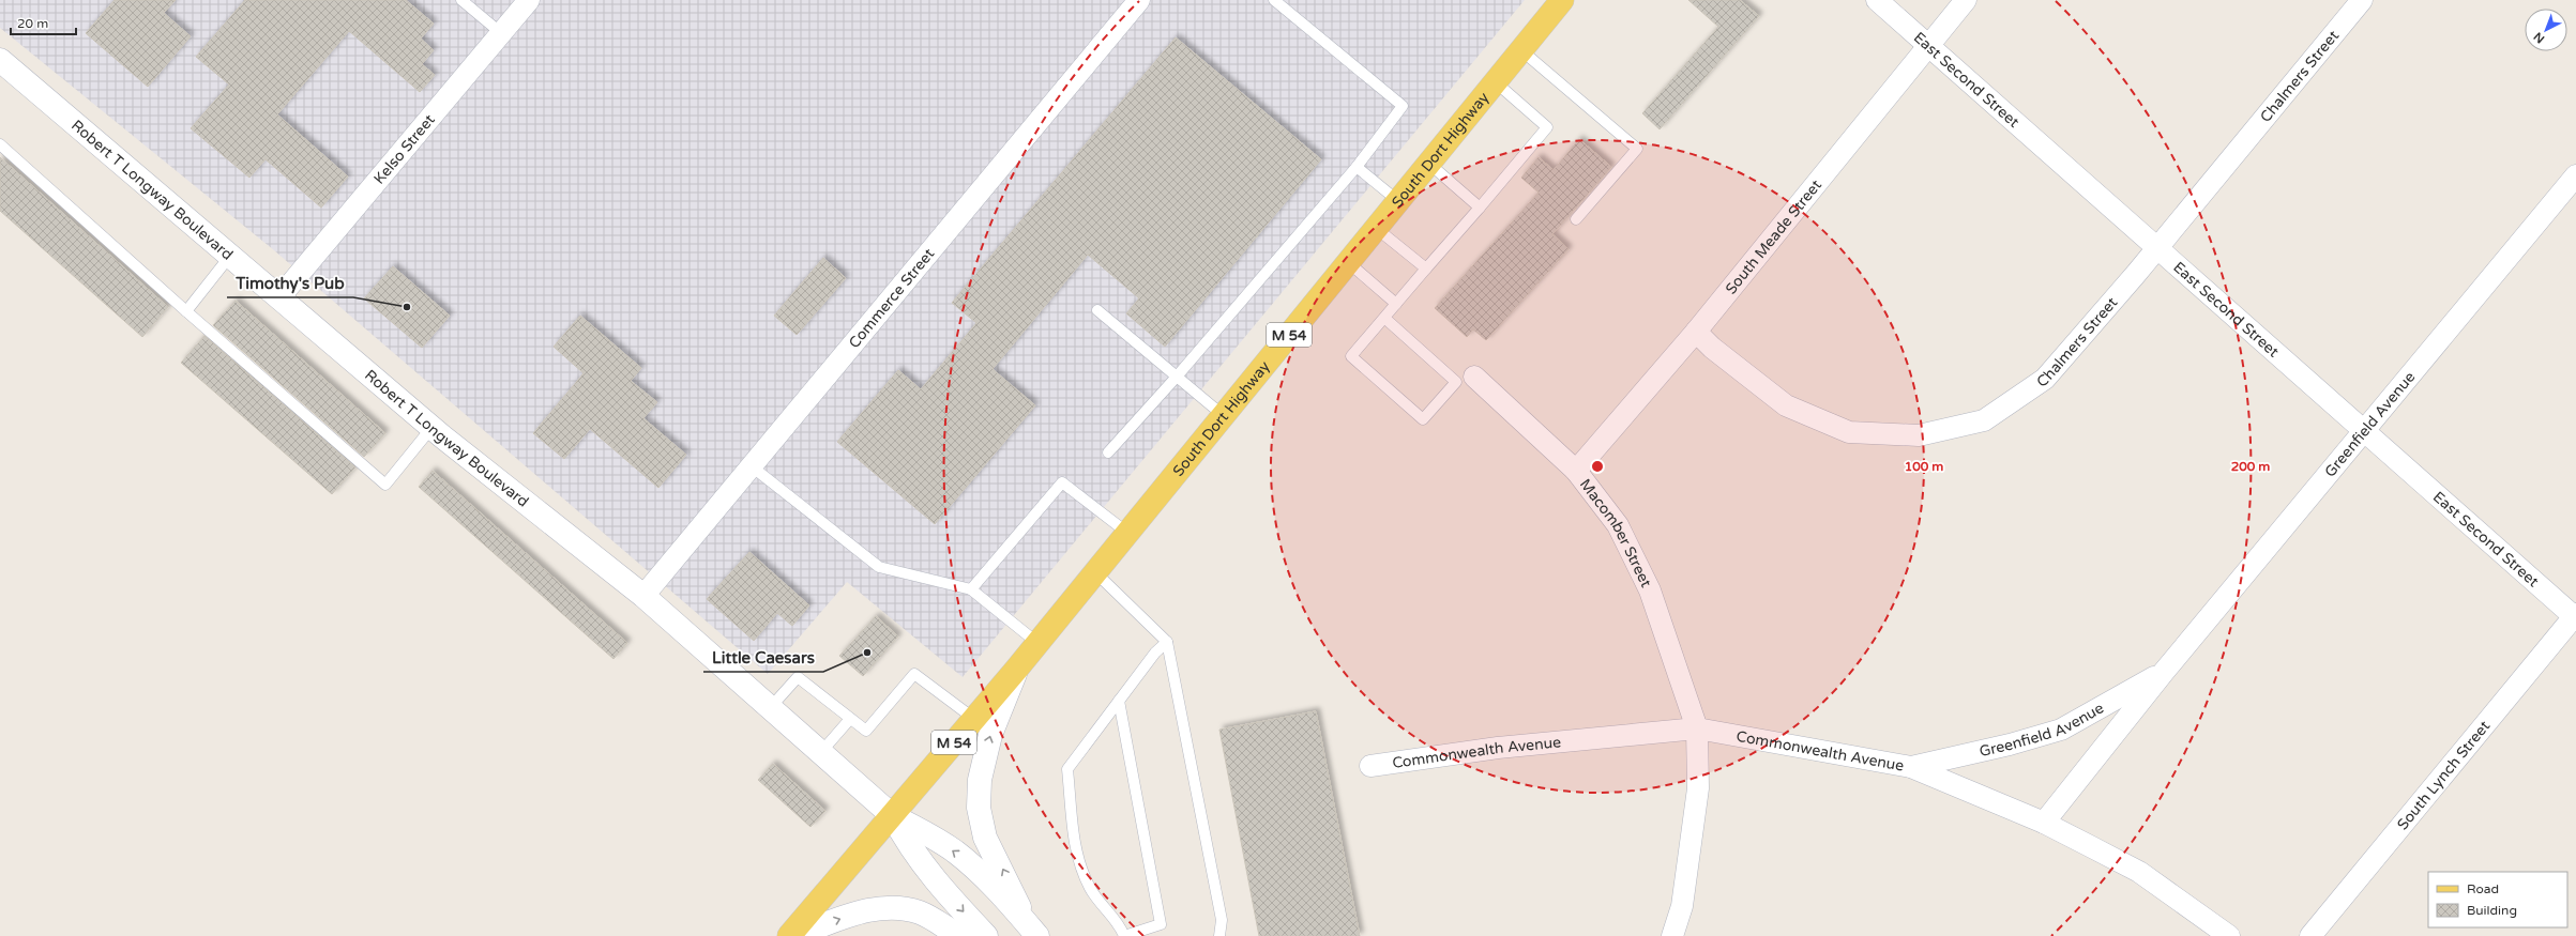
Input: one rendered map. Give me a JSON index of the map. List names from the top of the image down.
{
  "streets": {
    "main road": ["South Dort Highway", "M 54"],
    "street": [
      "Chalmers Street",
      "East Second Street",
      "Kelso Street",
      "Robert T Longway Boulevard",
      "South Meade Street",
      "Commerce Street",
      "Greenfield Avenue",
      "Macomber Street",
      "Commonwealth Avenue",
      "South Lynch Street"
    ]
  },
  "crossings": [
    ["Chalmers Street", "East Second Street"],
    ["Chalmers Street", "South Meade Street"],
    ["East Second Street", "South Meade Street"],
    ["East Second Street", "Greenfield Avenue"],
    ["East Second Street", "South Lynch Street"],
    ["Kelso Street", "Robert T Longway Boulevard"],
    ["South Dort Highway", "Robert T Longway Boulevard"],
    ["South Dort Highway", "M 54"],
    ["Robert T Longway Boulevard", "Commerce Street"],
    ["Robert T Longway Boulevard", "M 54"],
    ["South Meade Street", "Macomber Street"],
    ["Greenfield Avenue", "Commonwealth Avenue"],
    ["Macomber Street", "Commonwealth Avenue"]
  ],
  "places": ["Timothy's Pub", "Little Caesars"],
  "legend": ["Road", "Building"],
  "scale_bar": "20 m",
  "north": "bottom left",
  "rings": ["100 m", "200 m"]
}
